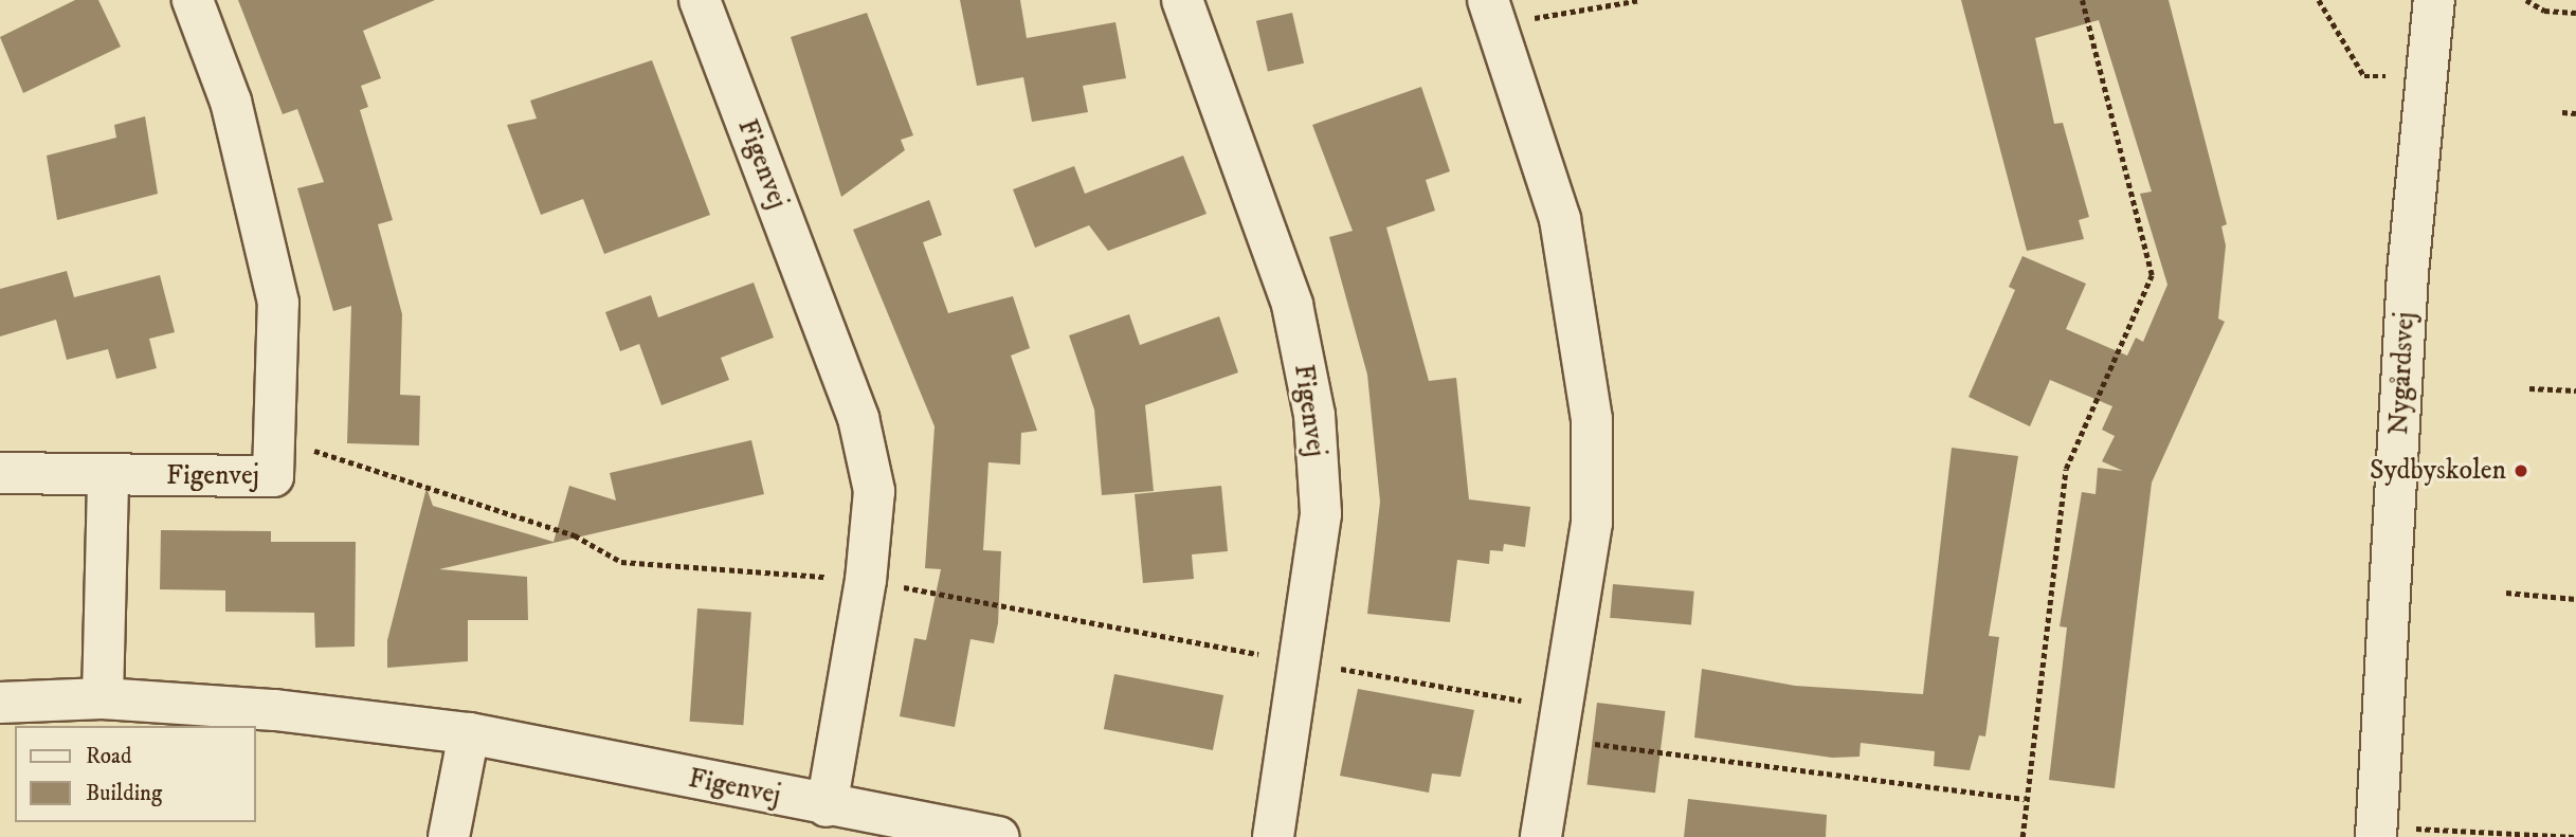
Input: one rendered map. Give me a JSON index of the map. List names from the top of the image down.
{
  "streets": {
    "street": ["Figenvej", "Nygårdsvej"]
  },
  "places": ["Sydbyskolen"],
  "legend": ["Road", "Building"]
}
